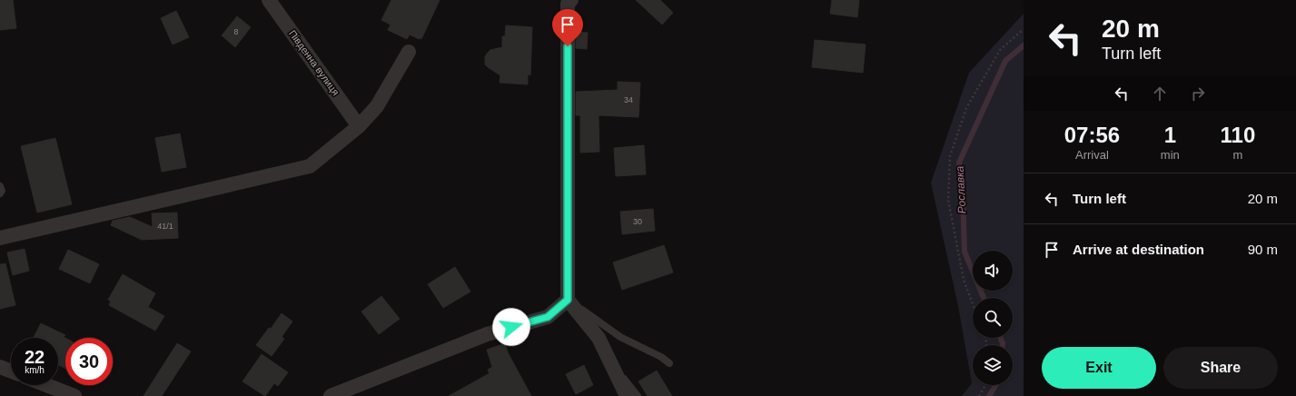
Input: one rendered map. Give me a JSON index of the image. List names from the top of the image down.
{
  "streets": {
    "street": ["Південна вулиця"]
  },
  "water": ["Рославка"],
  "house_numbers": [
    "8",
    "34",
    "30",
    "41/1"
  ],
  "page": {
    "turn": ["20 m", "Turn left"],
    "eta": [
      "07:56",
      "Arrival",
      "1",
      "min",
      "110",
      "m"
    ],
    "list": [
      {
        "name": "Turn left",
        "value": "20 m"
      },
      {
        "name": "Arrive at destination",
        "value": "90 m"
      }
    ],
    "speed": "22 km/h",
    "limit": "30",
    "buttons": ["Exit", "Share"]
  }
}
